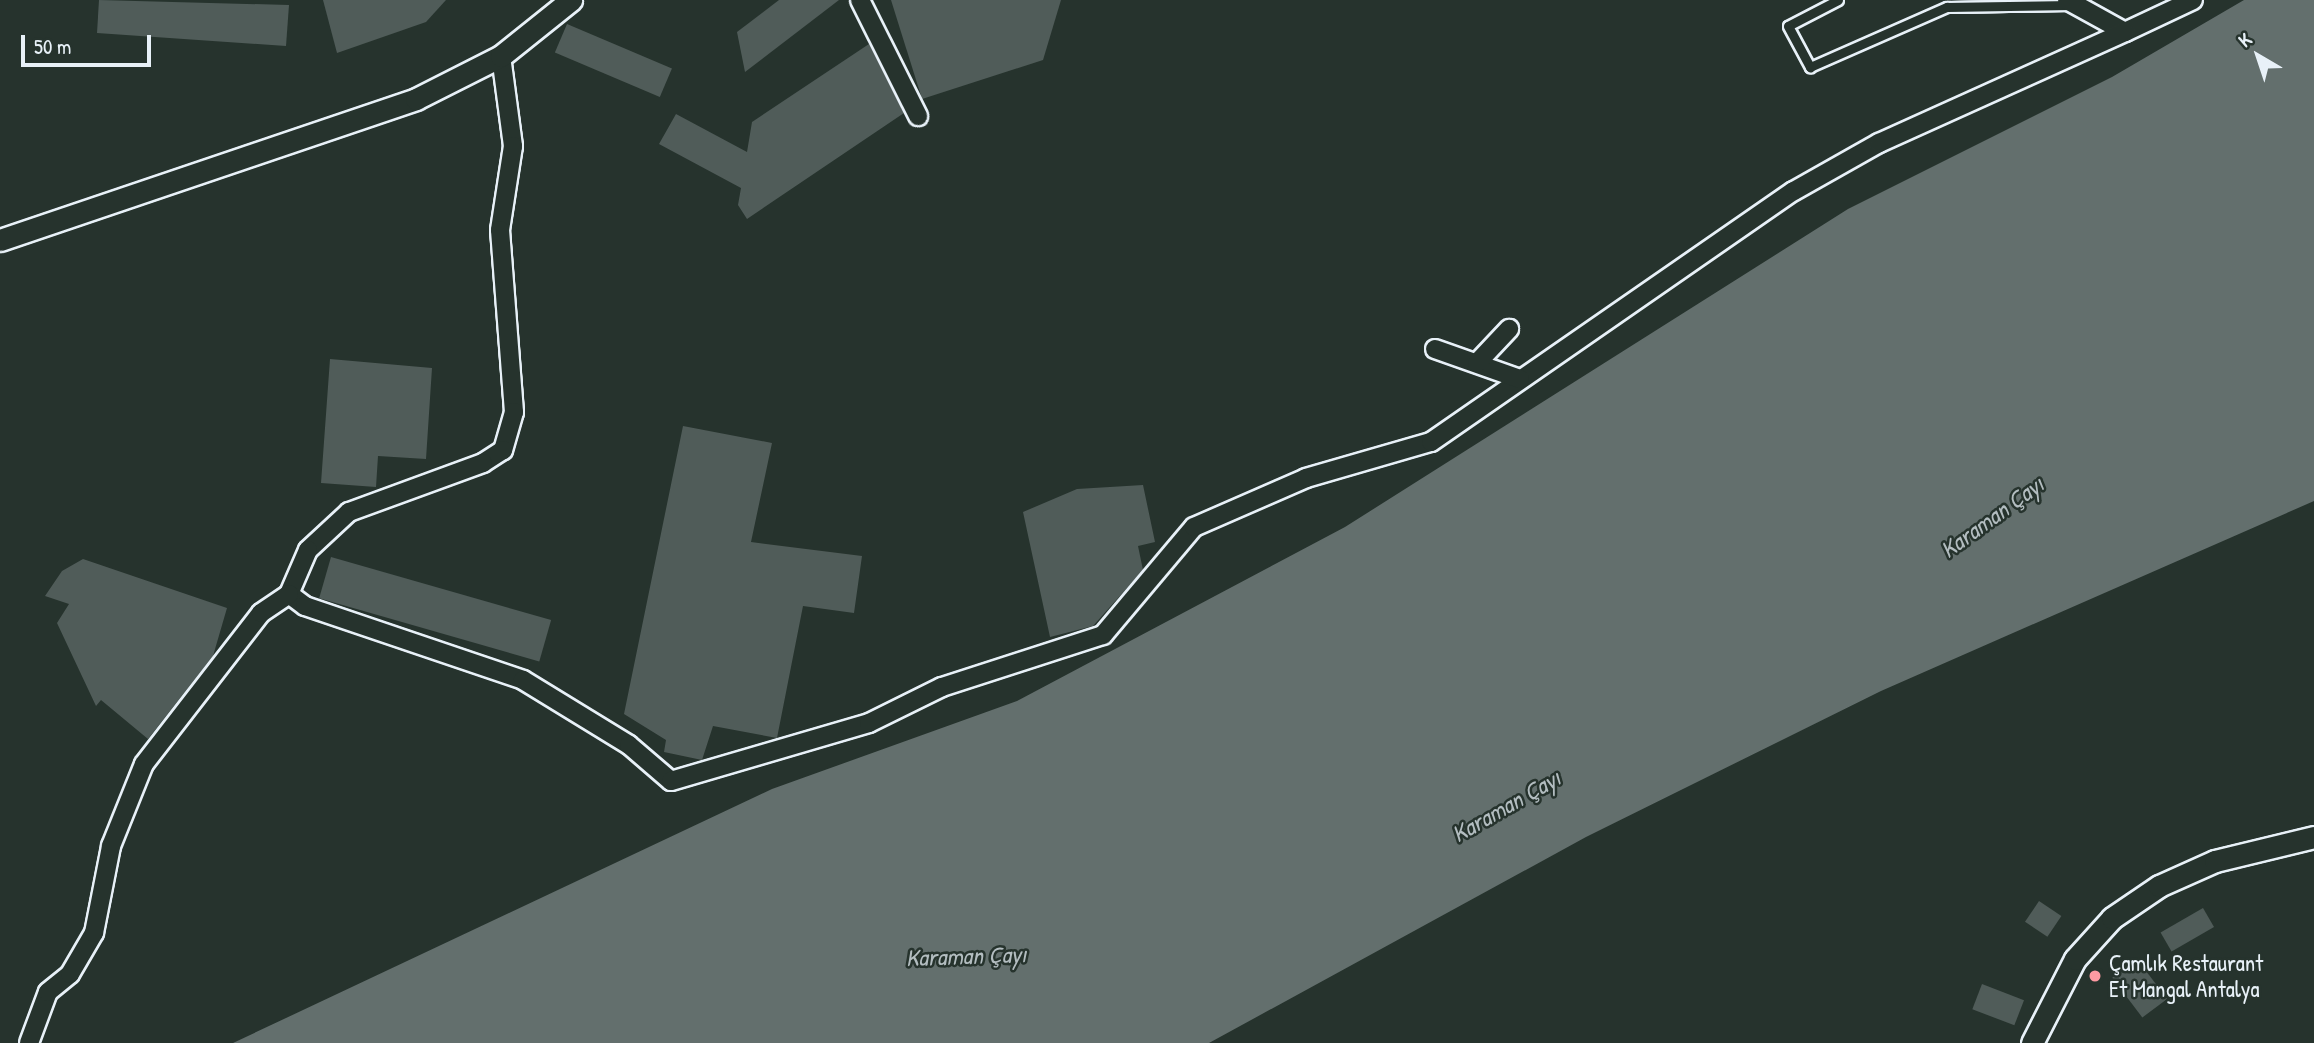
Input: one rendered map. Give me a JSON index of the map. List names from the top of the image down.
{
  "water": ["Karaman Çayı"],
  "places": ["Çamlık Restaurant Et Mangal Antalya"],
  "scale_bar": "50 m",
  "north": "top left"
}
